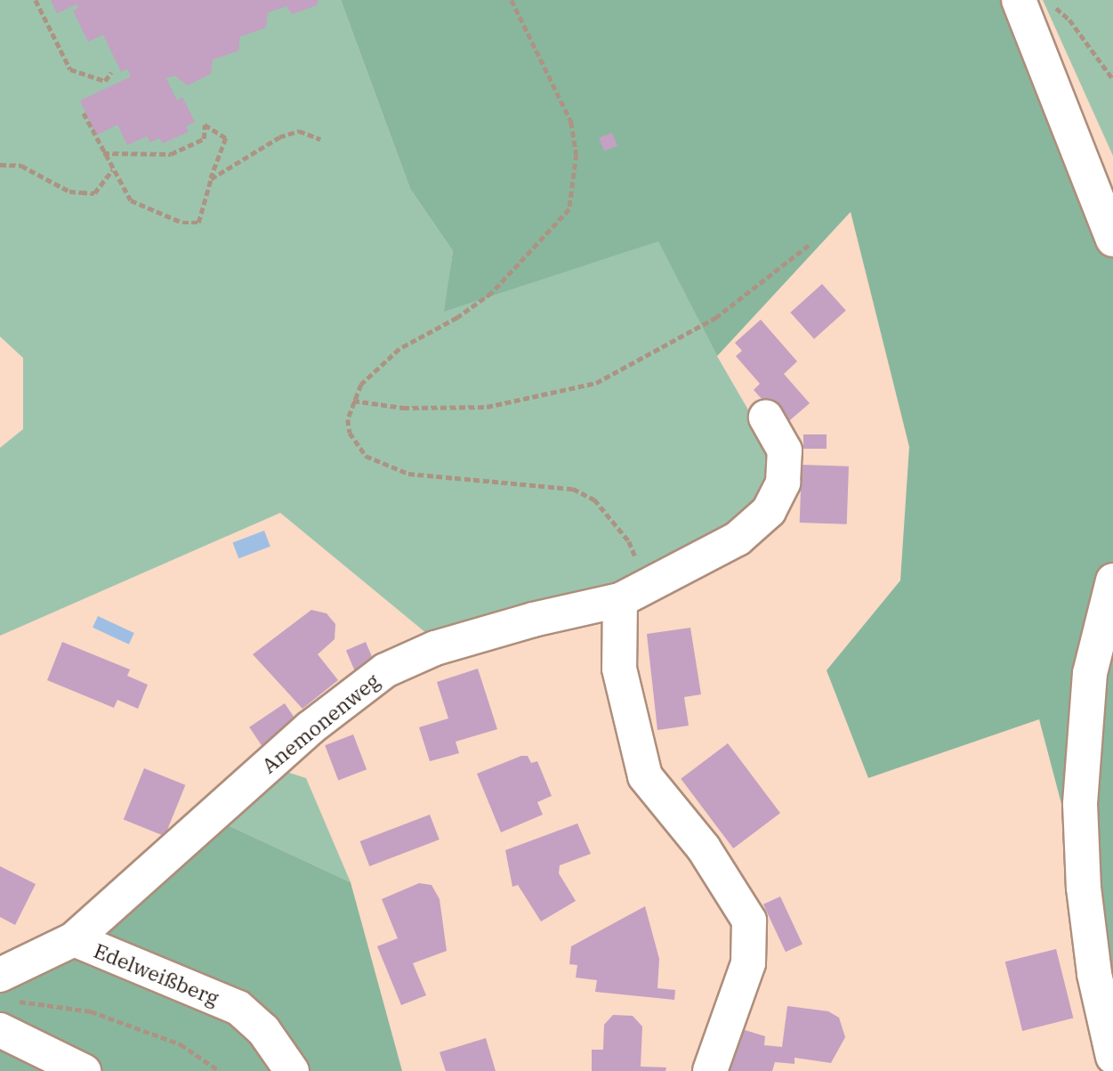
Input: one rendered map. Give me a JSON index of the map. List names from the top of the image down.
{
  "streets": {
    "street": ["Anemonenweg", "Edelweißberg"]
  },
  "crossings": [
    ["Anemonenweg", "Edelweißberg"]
  ]
}
